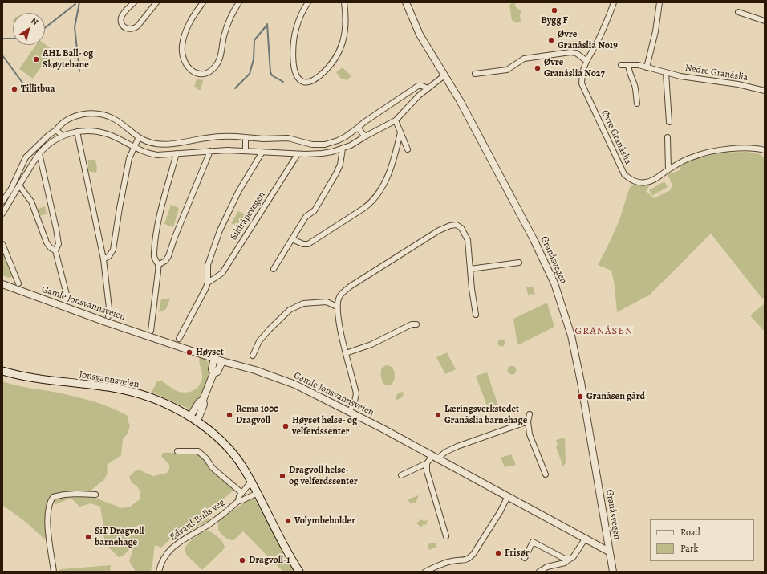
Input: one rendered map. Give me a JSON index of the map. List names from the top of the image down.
{
  "streets": {
    "main road": ["Jonsvannsveien"],
    "street": [
      "Nedre Granåslia",
      "Øvre Granåslia",
      "Sildråpevegen",
      "Granåsvegen",
      "Gamle Jonsvannsveien",
      "Edvard Bulls veg"
    ]
  },
  "crossings": [
    ["Granåsvegen", "Gamle Jonsvannsveien"],
    ["Jonsvannsveien", "Edvard Bulls veg"]
  ],
  "districts": ["GRANÅSEN"],
  "places": [
    "Bygg F",
    "Øvre Granåslia No19",
    "AHL Ball- og Skøytebane",
    "Øvre Granåslia No27",
    "Tillitbua",
    "Høyset",
    "Granåsen gård",
    "Rema 1000 Dragvoll",
    "Læringsverkstedet Granåslia barnehage",
    "Høyset helse- og velferdssenter",
    "Dragvoll helse- og velferdssenter",
    "Volymbeholder",
    "SiT Dragvoll barnehage",
    "Frisør",
    "Dragvoll-1"
  ],
  "legend": ["Road", "Park"],
  "north": "top right"
}
